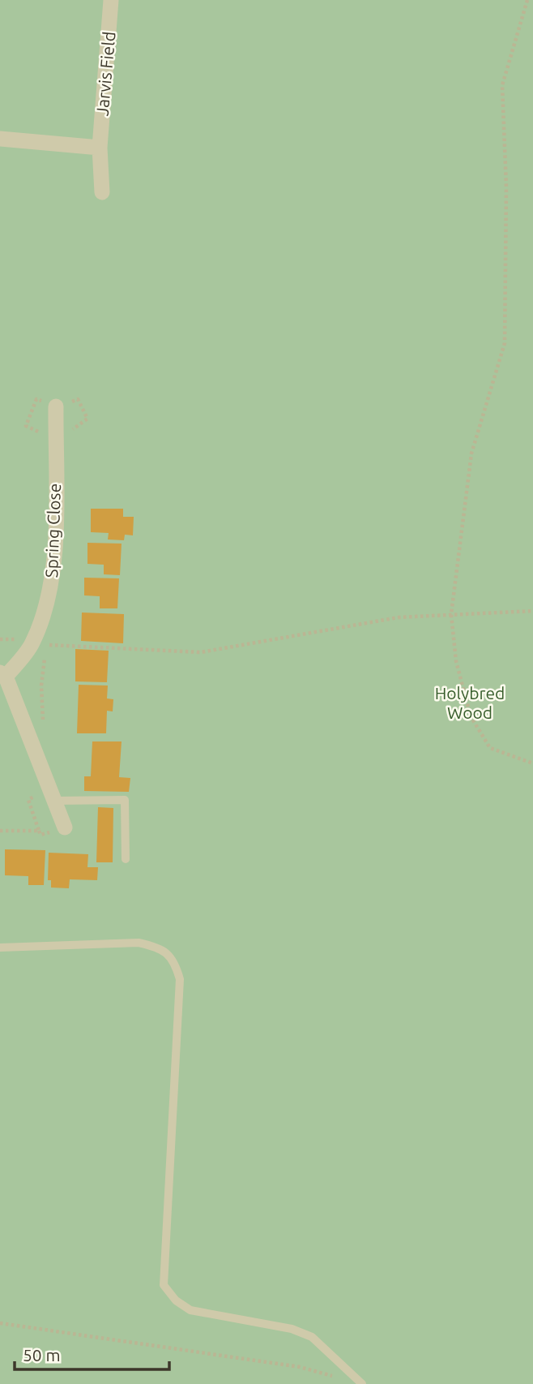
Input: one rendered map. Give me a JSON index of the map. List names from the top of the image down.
{
  "streets": {
    "street": ["Jarvis Field", "Spring Close"]
  },
  "parks": ["Holybred Wood"],
  "scale_bar": "50 m"
}
